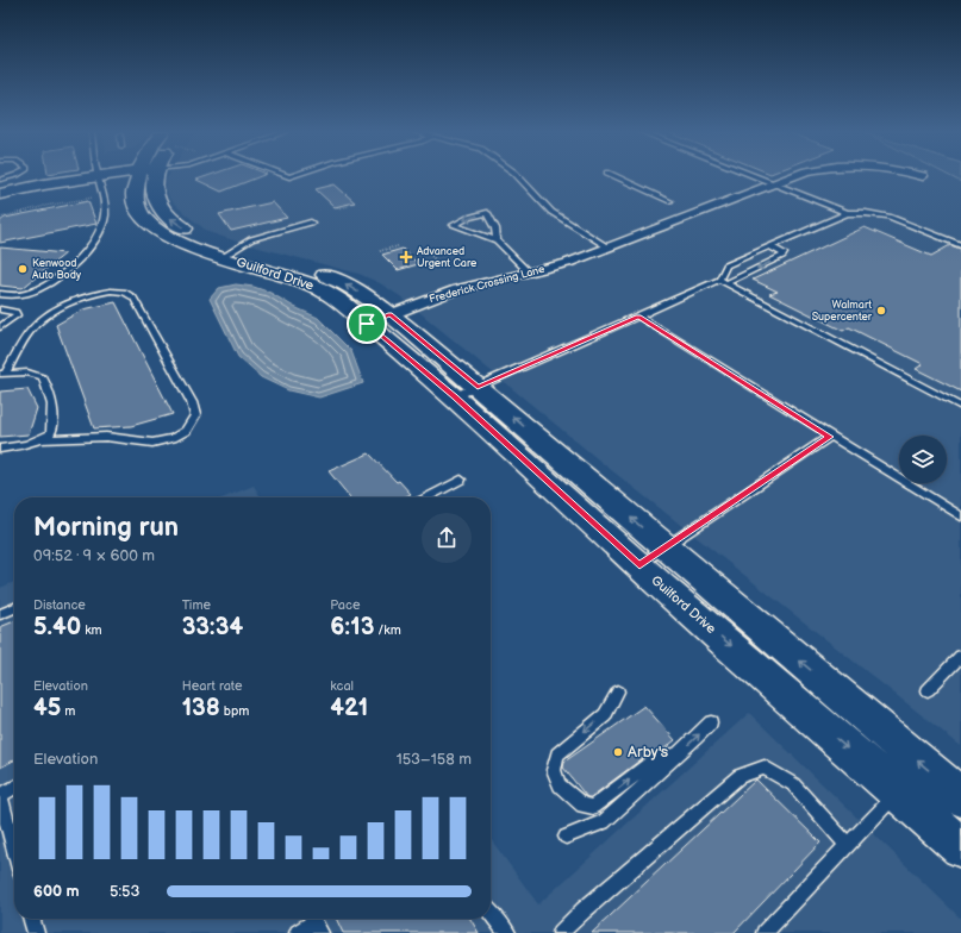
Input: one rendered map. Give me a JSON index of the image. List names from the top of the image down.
{
  "streets": {
    "main road": ["Guilford Drive"],
    "street": ["Frederick Crossing Lane"]
  },
  "crossings": [
    ["Guilford Drive", "Frederick Crossing Lane"]
  ],
  "places": {
    "health": ["Advanced Urgent Care"],
    "other": ["Kenwood Auto Body", "Walmart Supercenter", "Arby's"]
  },
  "page": {
    "heading": ["Morning run", "09:52 · 9 × 600 m"],
    "stats": [
      ["Distance", "5.40 km"],
      ["Time", "33:34"],
      ["Pace", "6:13 /km"],
      ["Elevation", "45 m"],
      ["Heart rate", "138 bpm"],
      ["kcal", "421"]
    ],
    "chart": ["Elevation", "153–158 m"],
    "list": [
      {
        "name": "600 m",
        "note": "5:53"
      }
    ]
  }
}
